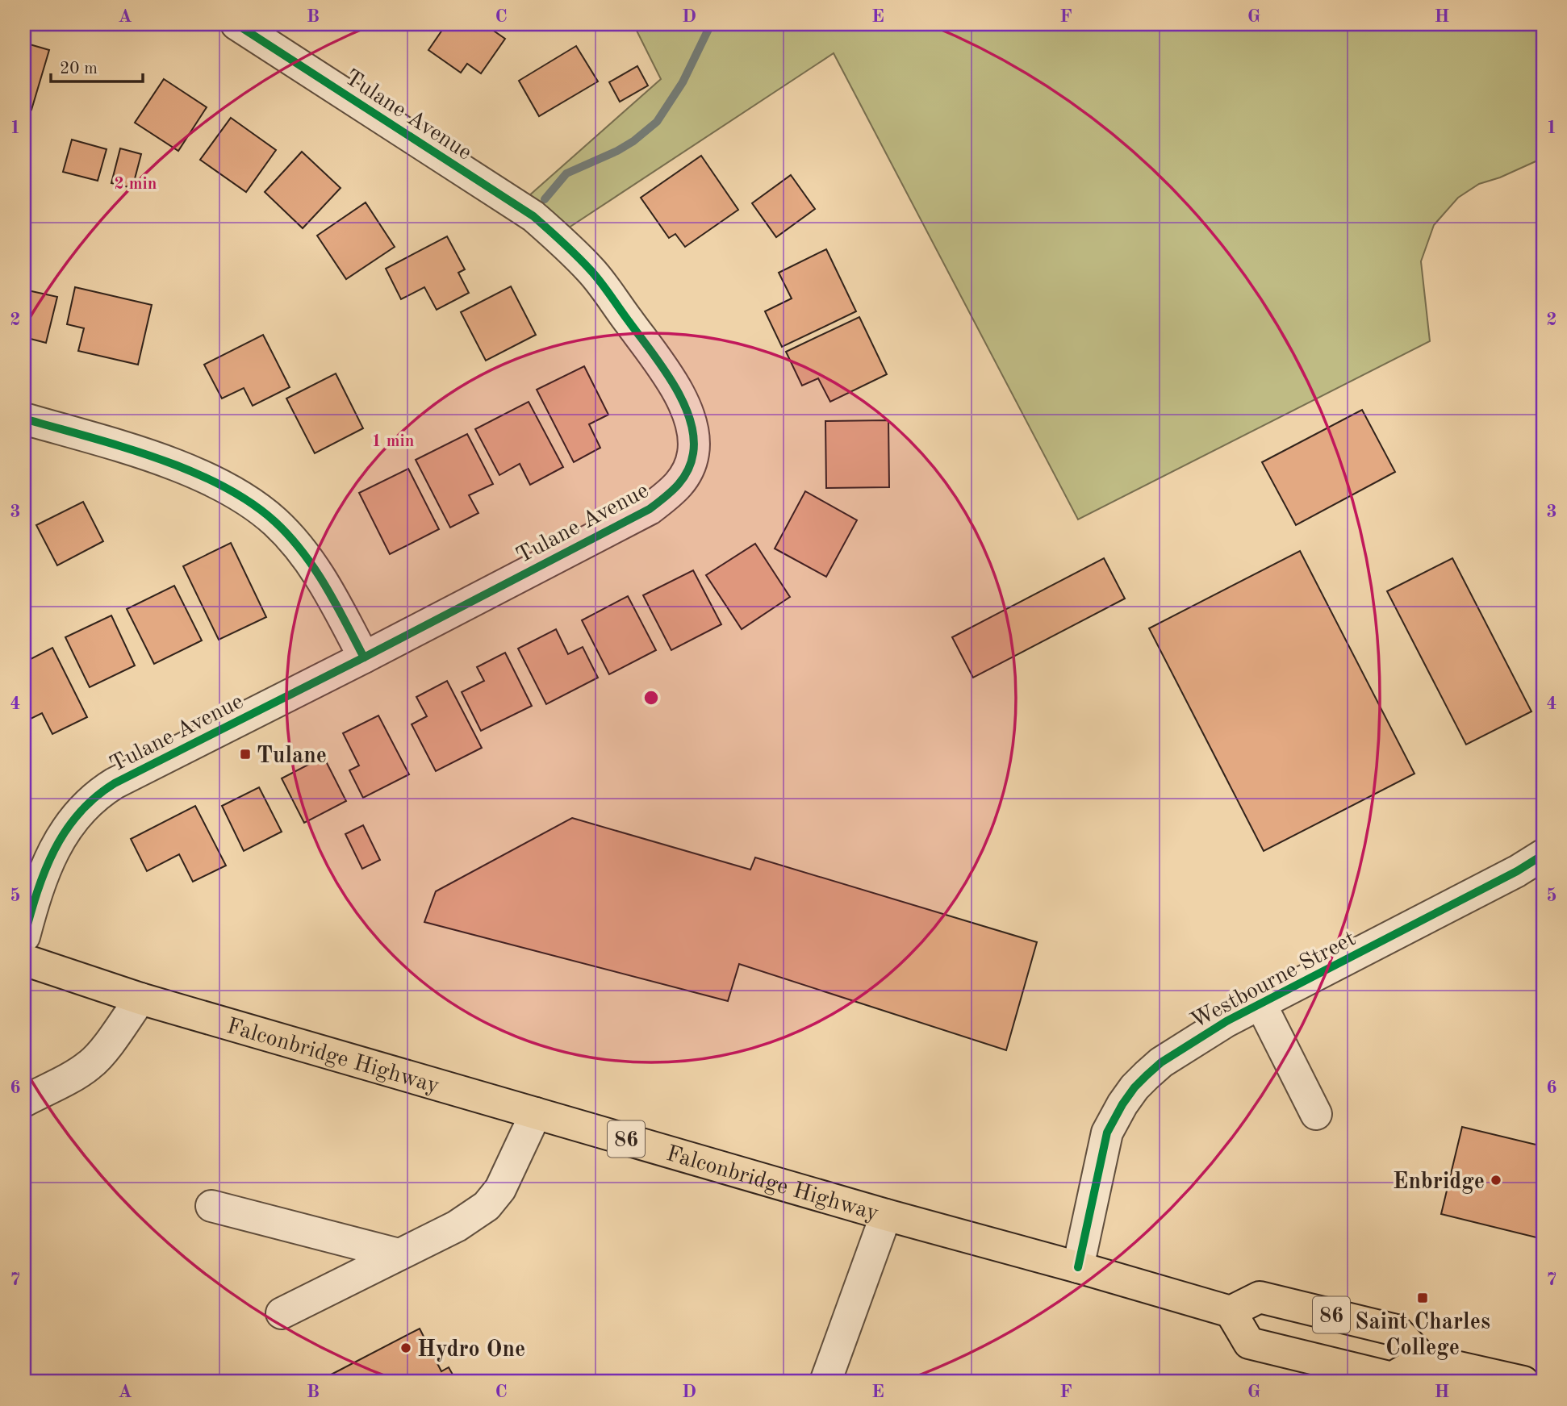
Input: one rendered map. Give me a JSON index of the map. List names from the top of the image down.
{
  "streets": {
    "main road": ["Falconbridge Highway", "86"],
    "street": ["Tulane Avenue", "Westbourne Street"]
  },
  "crossings": [
    ["Westbourne Street", "Falconbridge Highway"],
    ["Falconbridge Highway", "86"]
  ],
  "places": {
    "transit": ["Tulane", "Saint Charles College"],
    "other": ["Enbridge", "Hydro One"]
  },
  "scale_bar": "20 m",
  "grid": {
    "columns": [
      "A",
      "B",
      "C",
      "D",
      "E",
      "F",
      "G",
      "H"
    ],
    "rows": [
      "1",
      "2",
      "3",
      "4",
      "5",
      "6",
      "7"
    ]
  },
  "rings": ["2 min", "1 min"]
}
